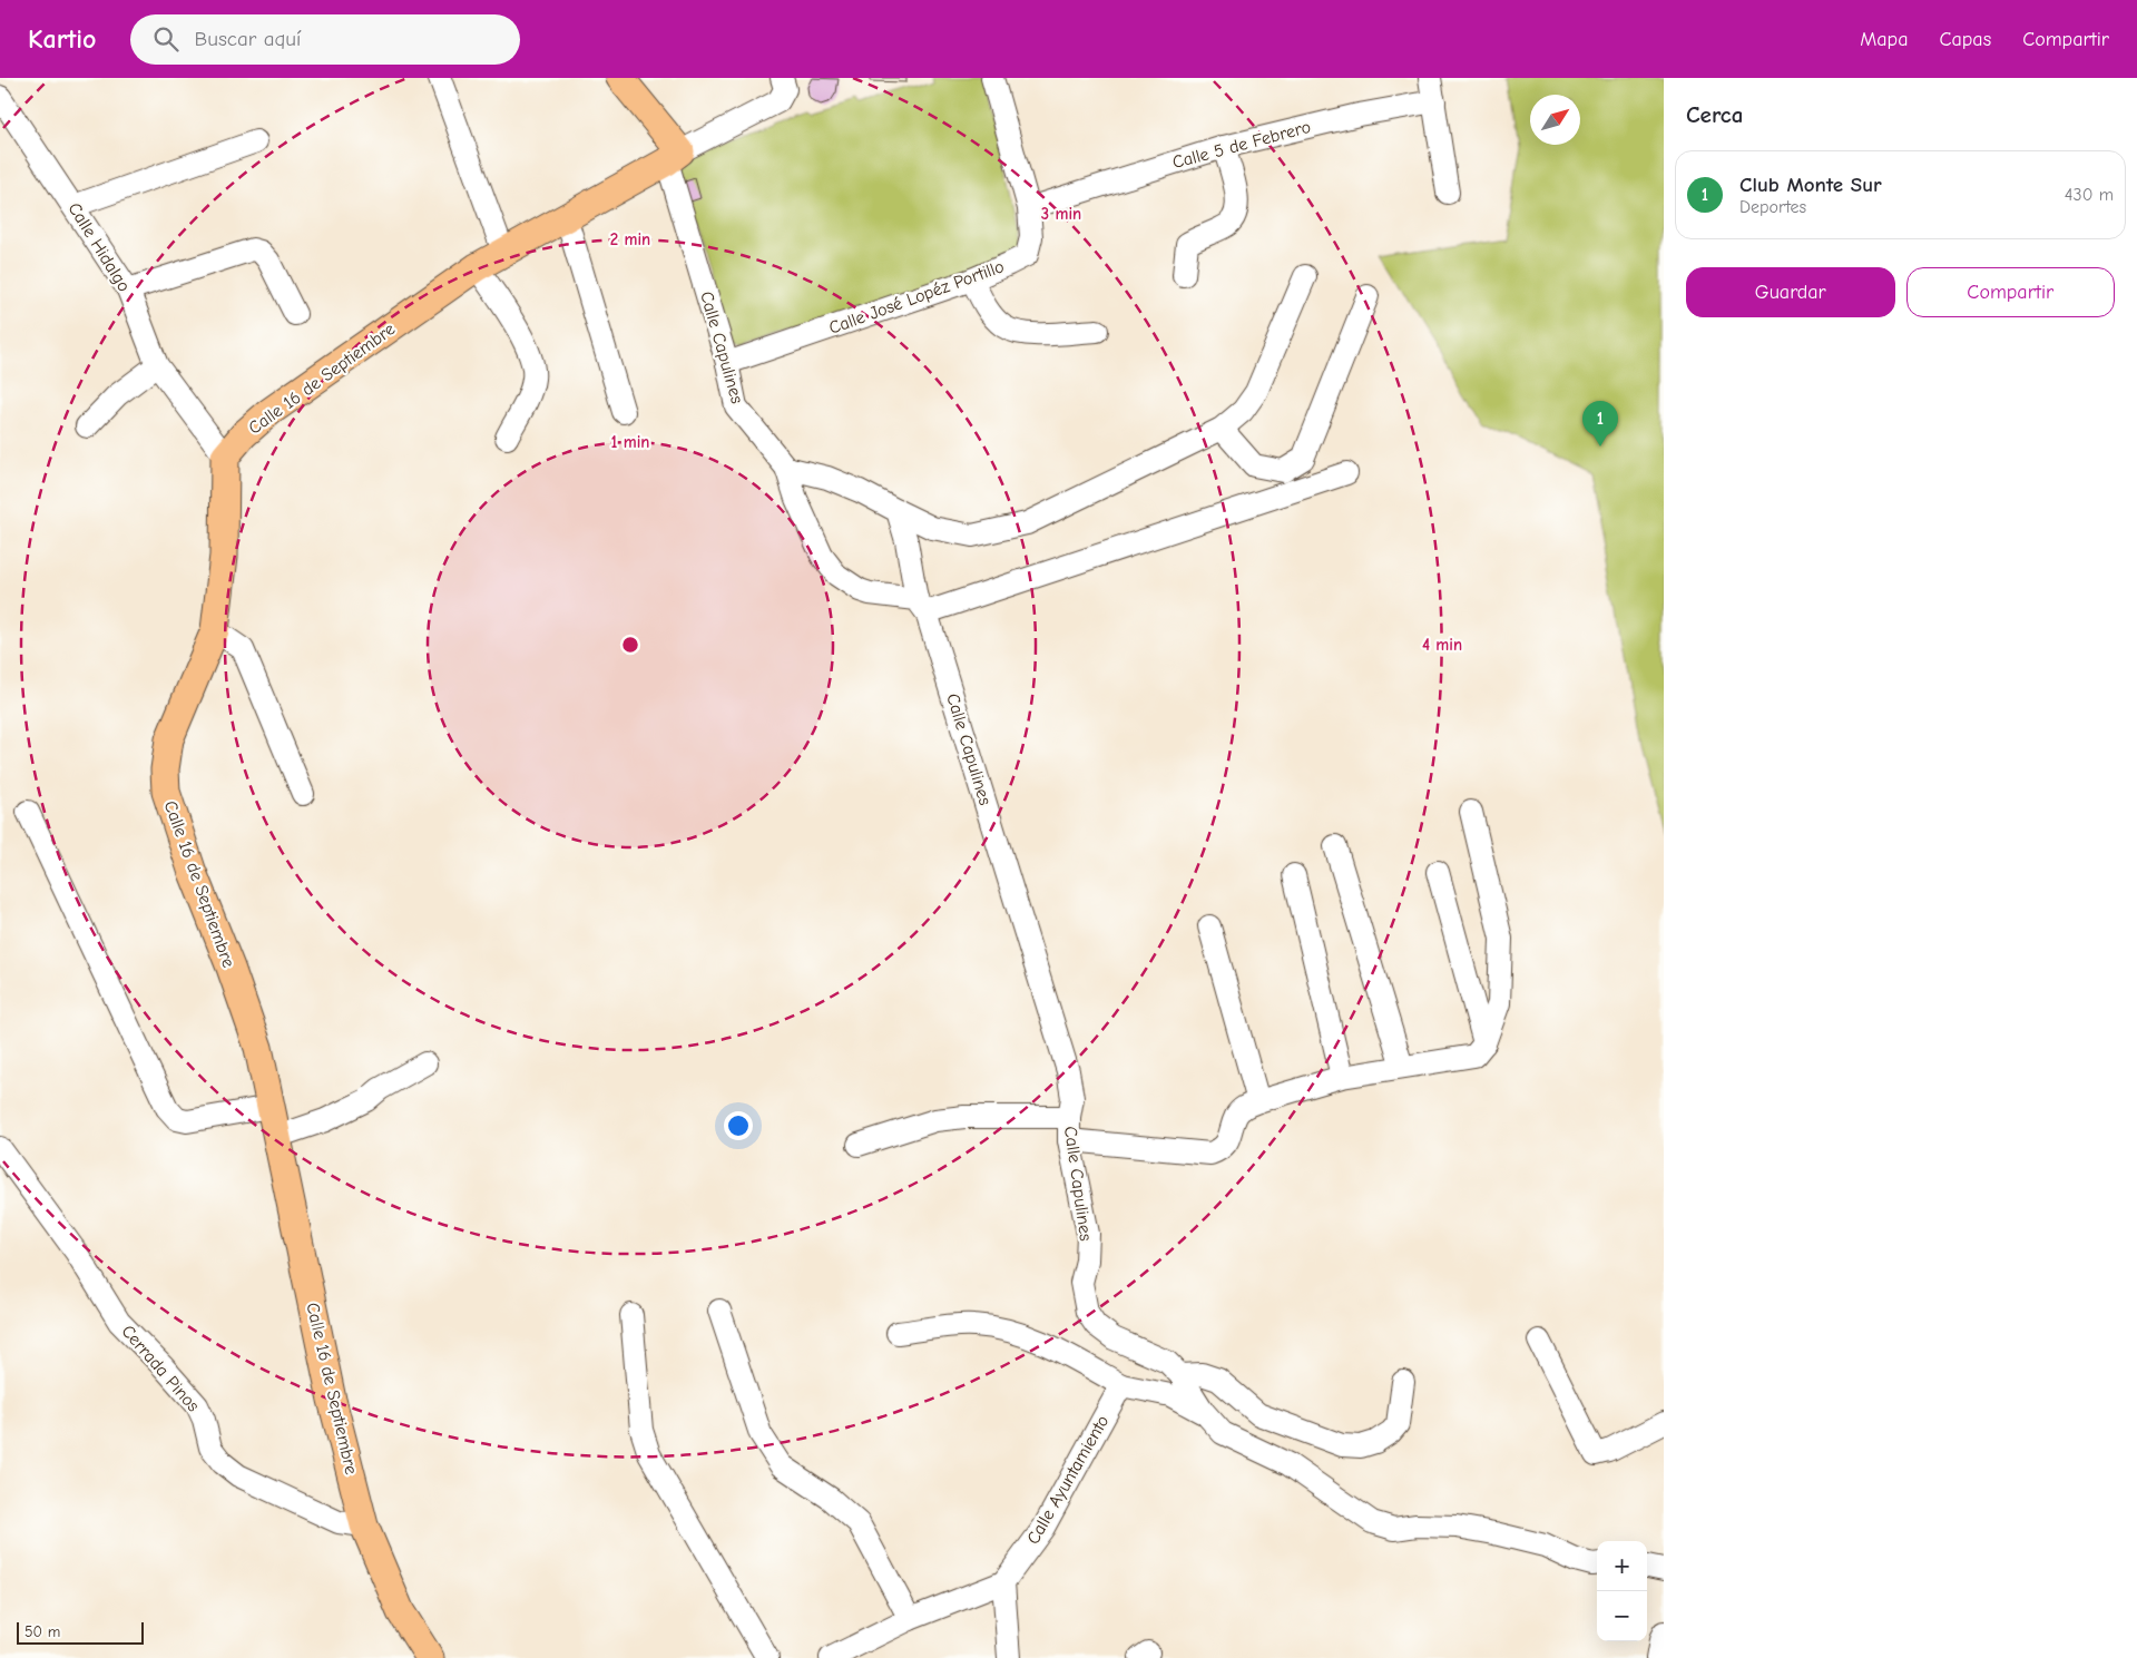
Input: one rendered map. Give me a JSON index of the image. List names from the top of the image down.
{
  "streets": {
    "main road": ["Calle 16 de Septiembre"],
    "street": [
      "Calle 5 de Febrero",
      "Calle Hidalgo",
      "Calle José Lopéz Portillo",
      "Calle Capulines",
      "Cerrada Pinos",
      "Calle Ayuntamiento"
    ]
  },
  "crossings": [
    ["Calle 5 de Febrero", "Calle José Lopéz Portillo"],
    ["Calle Hidalgo", "Calle 16 de Septiembre"],
    ["Calle José Lopéz Portillo", "Calle Capulines"],
    ["Calle Capulines", "Calle 16 de Septiembre"],
    ["Calle 16 de Septiembre", "Cerrada Pinos"]
  ],
  "scale_bar": "50 m",
  "north": "top right",
  "page": {
    "header": "Kartio",
    "search": "Buscar aquí",
    "nav": ["Mapa", "Capas", "Compartir"],
    "heading": "Cerca",
    "list": [
      {
        "mark": "1",
        "name": "Club Monte Sur",
        "note": "Deportes",
        "value": "430 m"
      }
    ],
    "buttons": ["Guardar", "Compartir"],
    "pins": "1",
    "map_buttons": ["+", "−"],
    "scale": "50 m"
  },
  "rings": [
    "3 min",
    "2 min",
    "1 min",
    "4 min"
  ]
}
